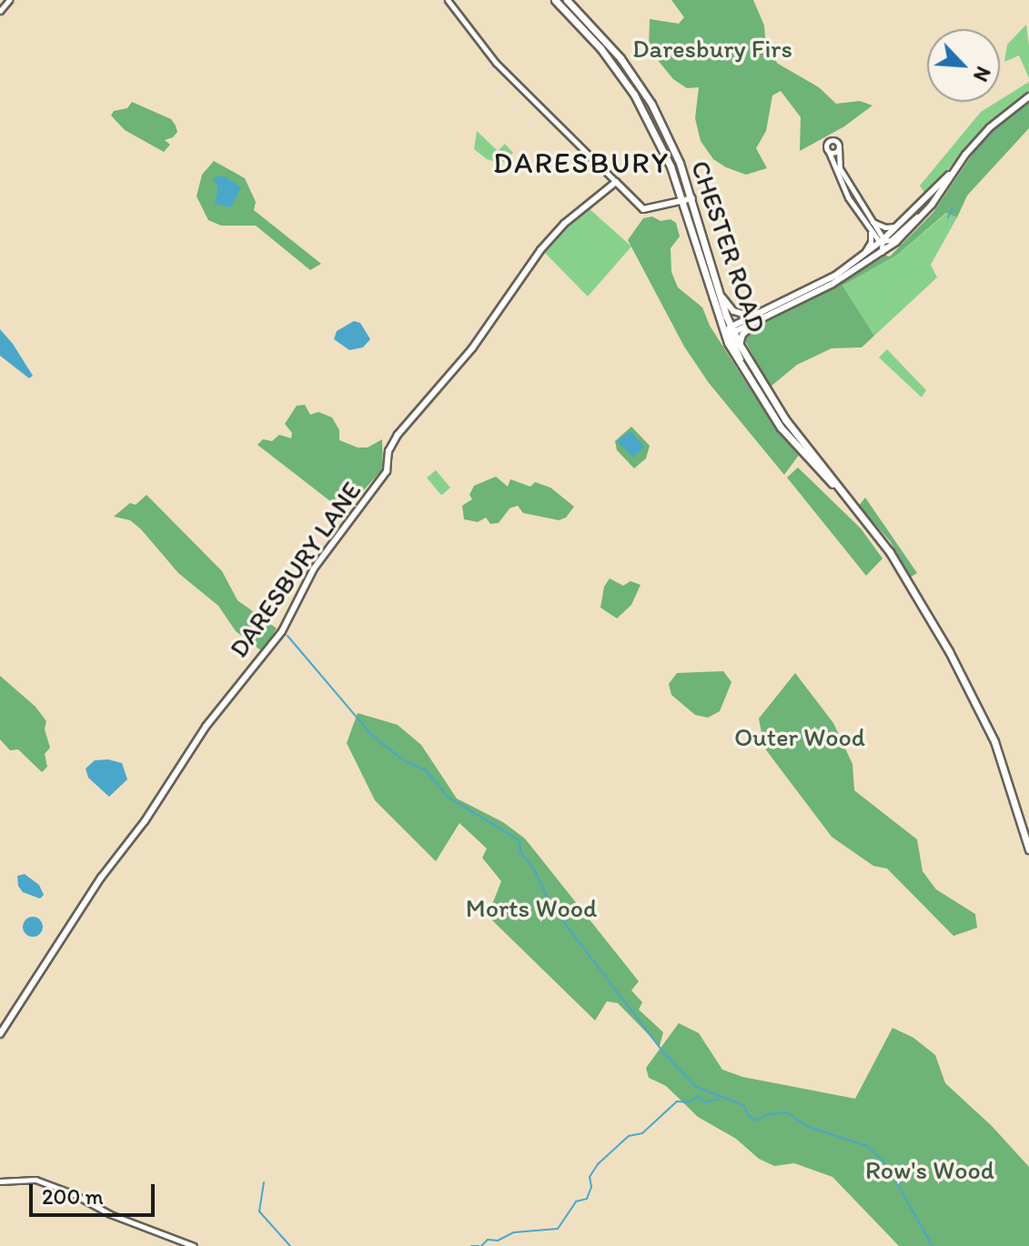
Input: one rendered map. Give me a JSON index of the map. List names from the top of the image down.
{
  "streets": {
    "highway": ["CHESTER ROAD"],
    "main road": ["DARESBURY LANE"]
  },
  "districts": ["DARESBURY"],
  "parks": [
    "Daresbury Firs",
    "Outer Wood",
    "Morts Wood",
    "Row's Wood"
  ],
  "scale_bar": "200 m",
  "north": "bottom right"
}
